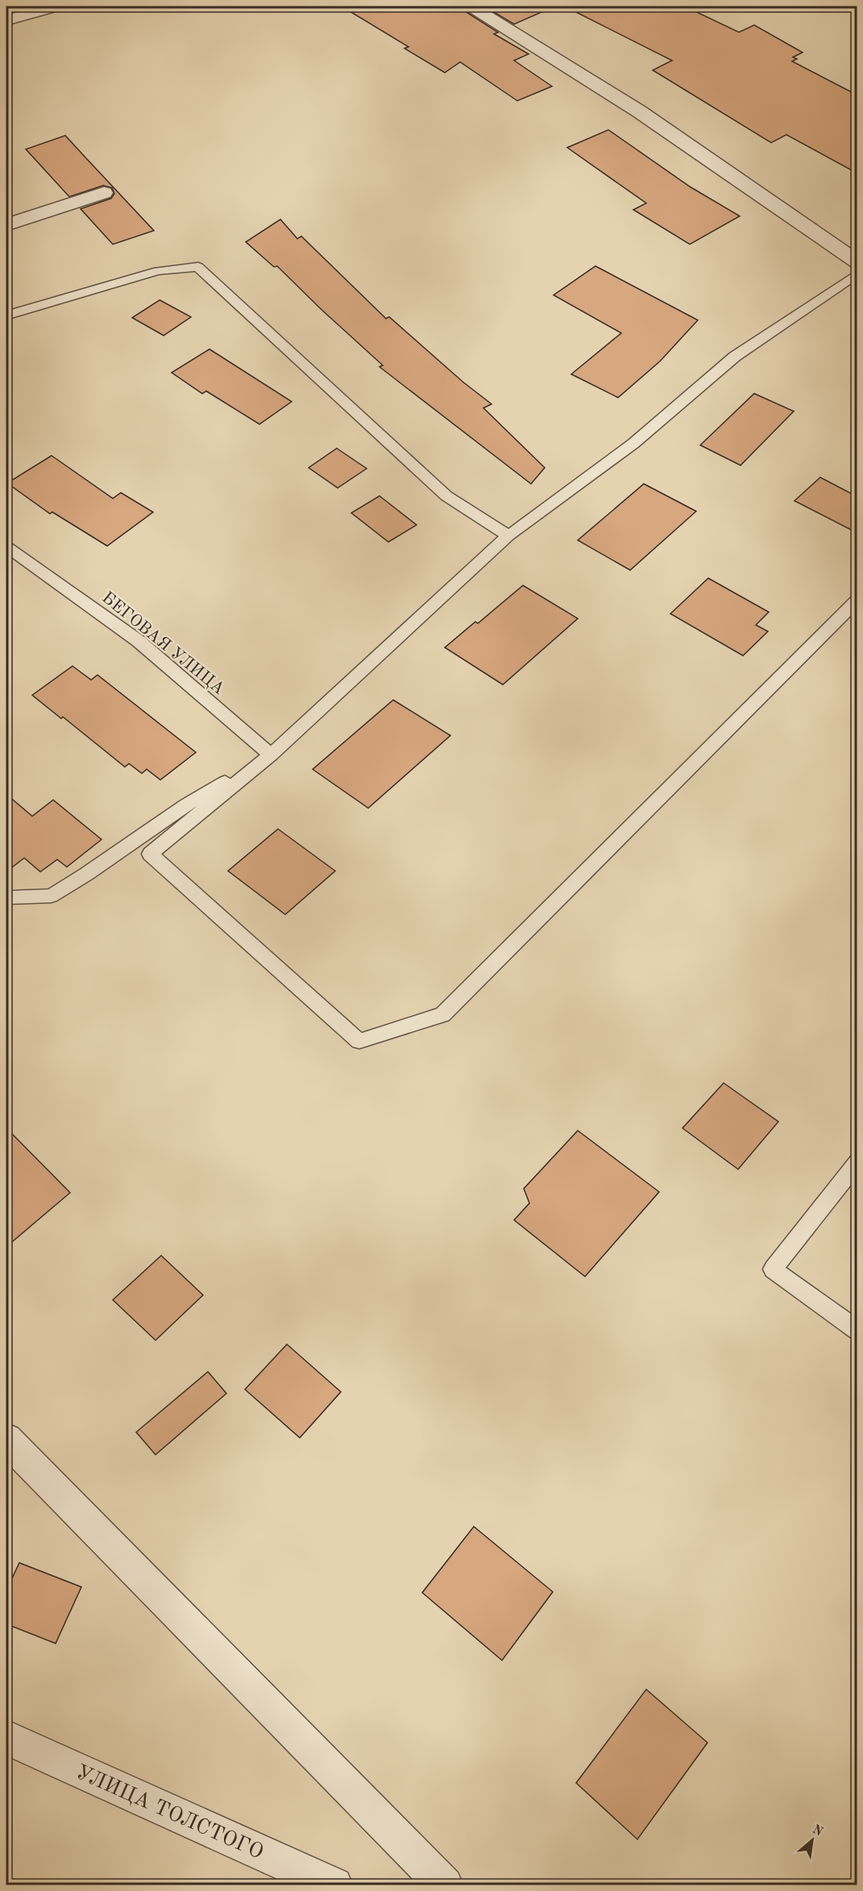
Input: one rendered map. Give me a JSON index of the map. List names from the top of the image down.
{
  "streets": {
    "street": ["УЛИЦА ТОЛСТОГО"],
    "lane": ["БЕГОВАЯ УЛИЦА"]
  },
  "north": "top right"
}
